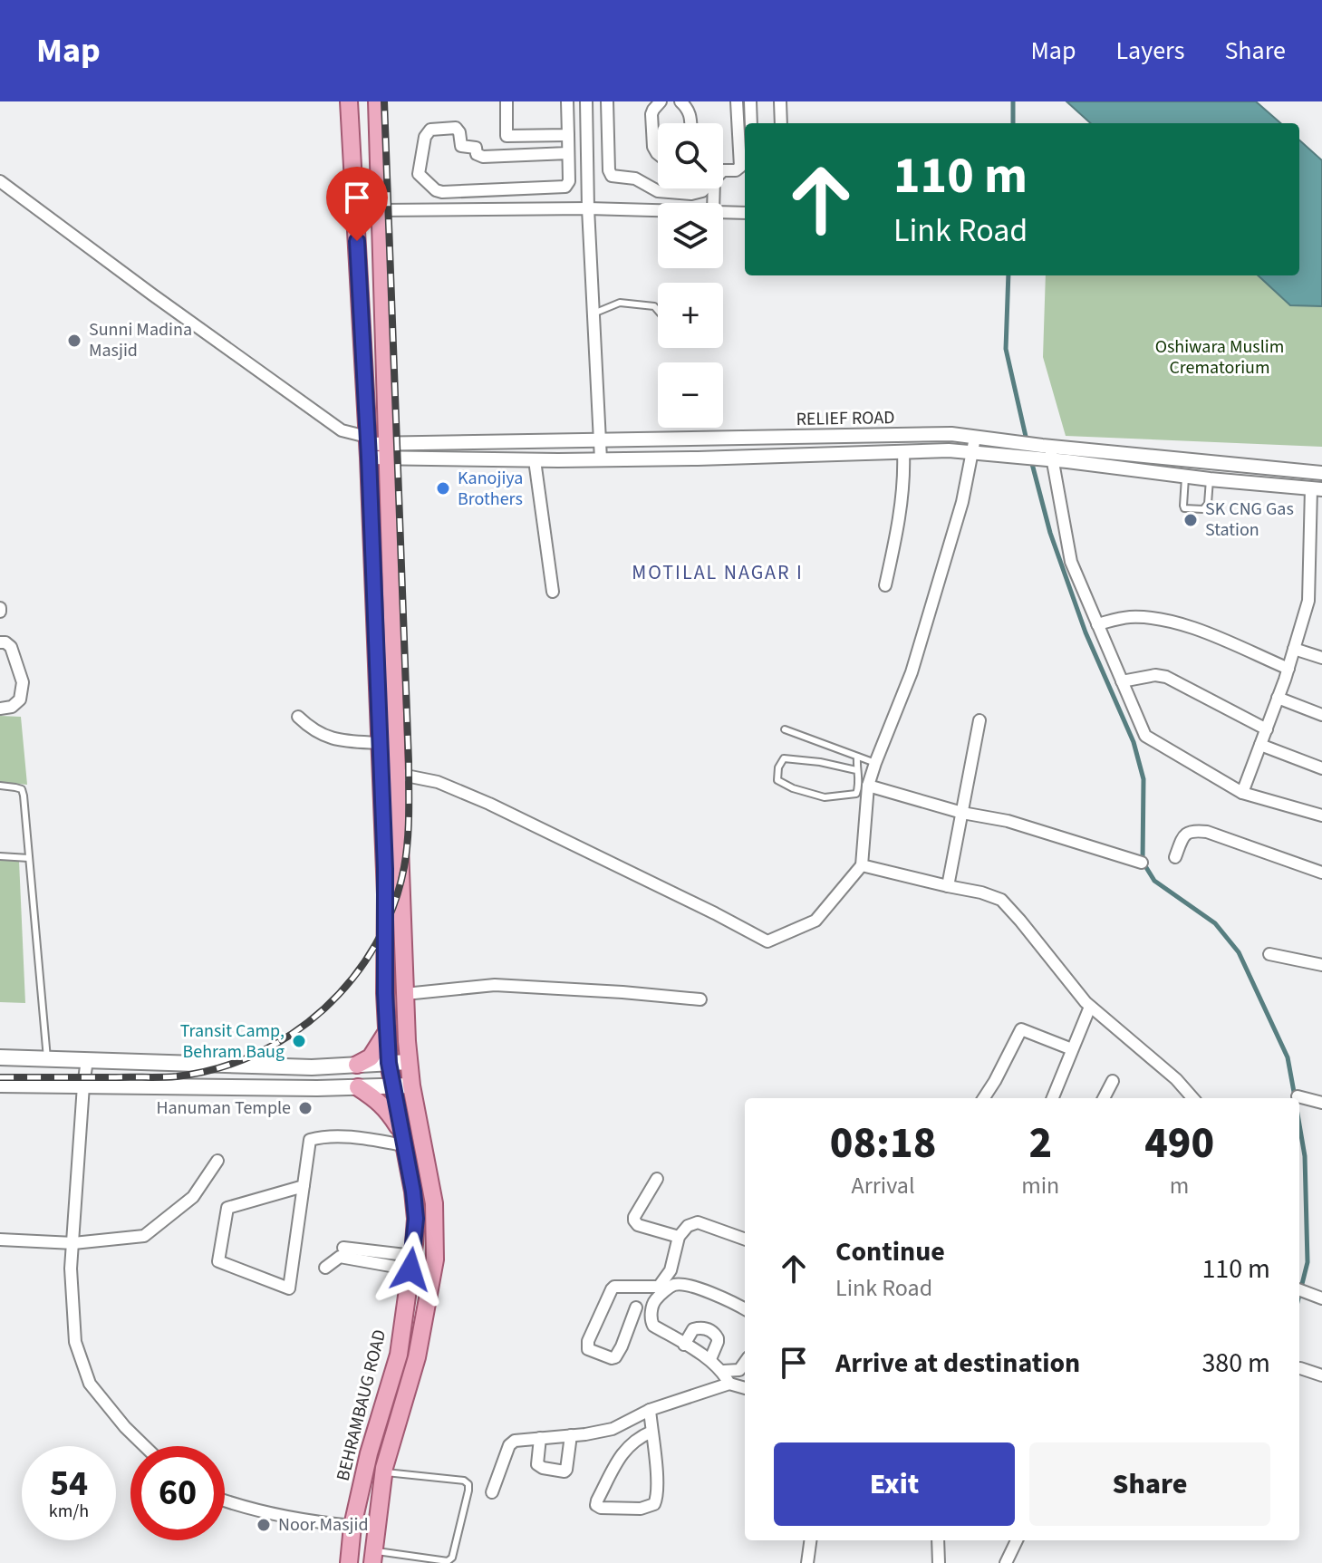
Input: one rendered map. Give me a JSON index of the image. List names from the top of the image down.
{
  "streets": {
    "main road": ["BEHRAMBAUG ROAD"],
    "street": ["RELIEF ROAD"]
  },
  "crossings": [
    ["RELIEF ROAD", "BEHRAMBAUG ROAD"]
  ],
  "districts": ["MOTILAL NAGAR I"],
  "parks": ["Oshiwara Muslim Crematorium"],
  "places": [
    "Sunni Madina Masjid",
    "Kanojiya Brothers",
    "SK CNG Gas Station",
    "Transit Camp, Behram Baug",
    "Hanuman Temple",
    "Noor Masjid"
  ],
  "page": {
    "header": "Map",
    "nav": ["Map", "Layers", "Share"],
    "map_buttons": ["+", "−"],
    "turn": ["110 m", "Link Road"],
    "eta": [
      "08:18",
      "Arrival",
      "2",
      "min",
      "490",
      "m"
    ],
    "list": [
      {
        "name": "Continue",
        "note": "Link Road",
        "value": "110 m"
      },
      {
        "name": "Arrive at destination",
        "value": "380 m"
      }
    ],
    "buttons": ["Exit", "Share"],
    "speed": "54 km/h",
    "limit": "60"
  }
}
